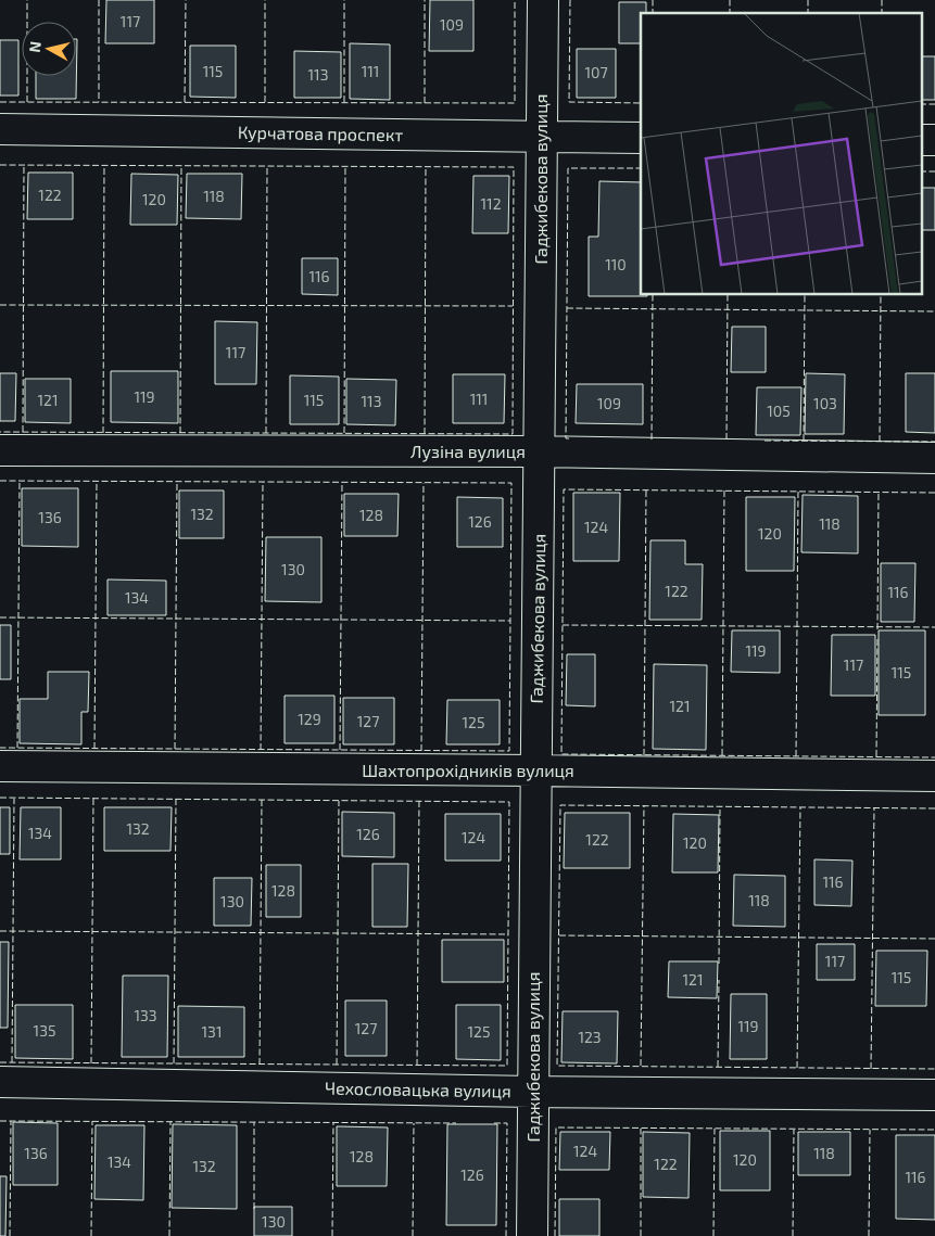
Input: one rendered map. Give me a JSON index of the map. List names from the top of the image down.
{
  "streets": {
    "street": [
      "Курчатова проспект",
      "Гаджибекова вулиця",
      "Лузіна вулиця",
      "Шахтопрохідників вулиця",
      "Чехословацька вулиця"
    ]
  },
  "crossings": [
    ["Курчатова проспект", "Гаджибекова вулиця"],
    ["Гаджибекова вулиця", "Лузіна вулиця"],
    ["Гаджибекова вулиця", "Шахтопрохідників вулиця"],
    ["Гаджибекова вулиця", "Чехословацька вулиця"]
  ],
  "house_numbers": [
    "117",
    "109",
    "115",
    "111",
    "107",
    "113",
    "122",
    "118",
    "120",
    "112",
    "110",
    "116",
    "117",
    "119",
    "111",
    "121",
    "115",
    "113",
    "109",
    "103",
    "105",
    "132",
    "128",
    "136",
    "126",
    "118",
    "124",
    "120",
    "130",
    "122",
    "116",
    "134",
    "119",
    "117",
    "115",
    "121",
    "129",
    "127",
    "125",
    "132",
    "134",
    "126",
    "124",
    "122",
    "120",
    "116",
    "128",
    "118",
    "130",
    "117",
    "115",
    "121",
    "133",
    "119",
    "127",
    "135",
    "131",
    "125",
    "123",
    "124",
    "136",
    "118",
    "128",
    "120",
    "134",
    "122",
    "132",
    "126",
    "116",
    "130"
  ],
  "north": "left"
}
